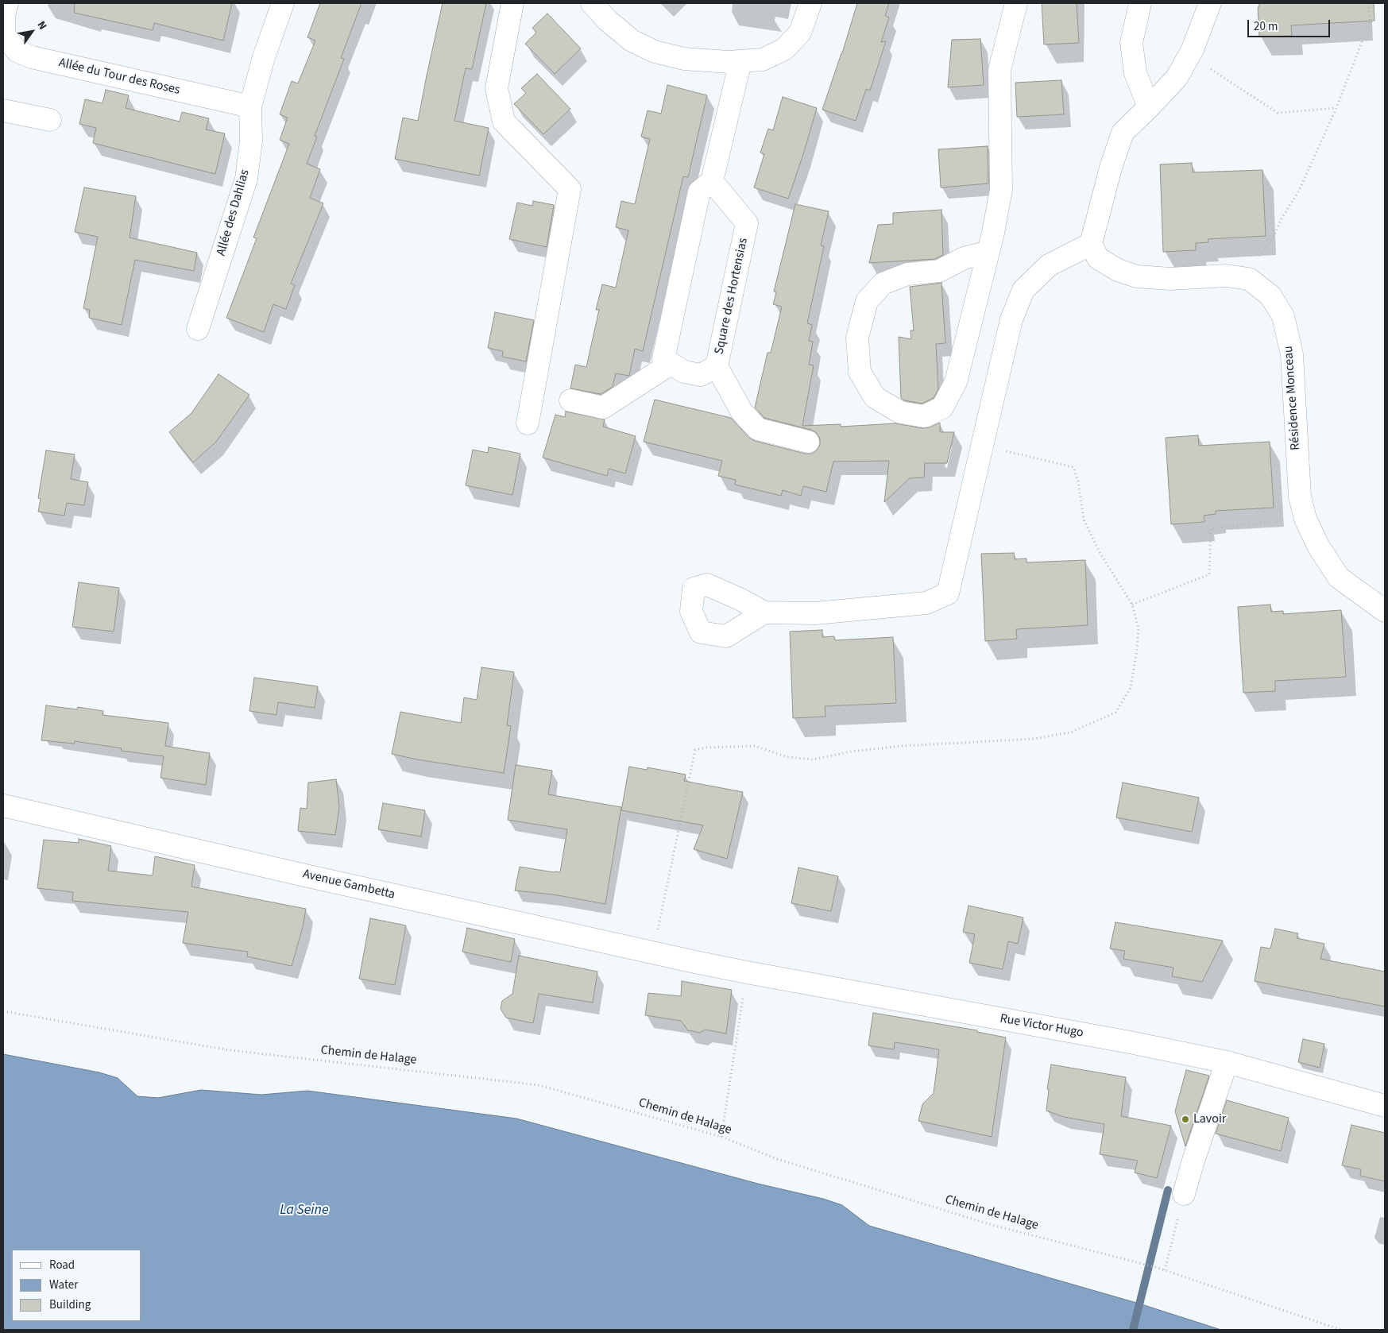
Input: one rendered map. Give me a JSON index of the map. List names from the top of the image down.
{
  "streets": {
    "street": [
      "Allée du Tour des Roses",
      "Allée des Dahlias",
      "Square des Hortensias",
      "Résidence Monceau",
      "Avenue Gambetta",
      "Rue Victor Hugo"
    ],
    "path": ["Chemin de Halage"]
  },
  "crossings": [
    ["Allée du Tour des Roses", "Allée des Dahlias"],
    ["Avenue Gambetta", "Rue Victor Hugo"]
  ],
  "water": ["La Seine"],
  "places": ["Lavoir"],
  "legend": ["Road", "Water", "Building"],
  "scale_bar": "20 m",
  "north": "top right"
}
